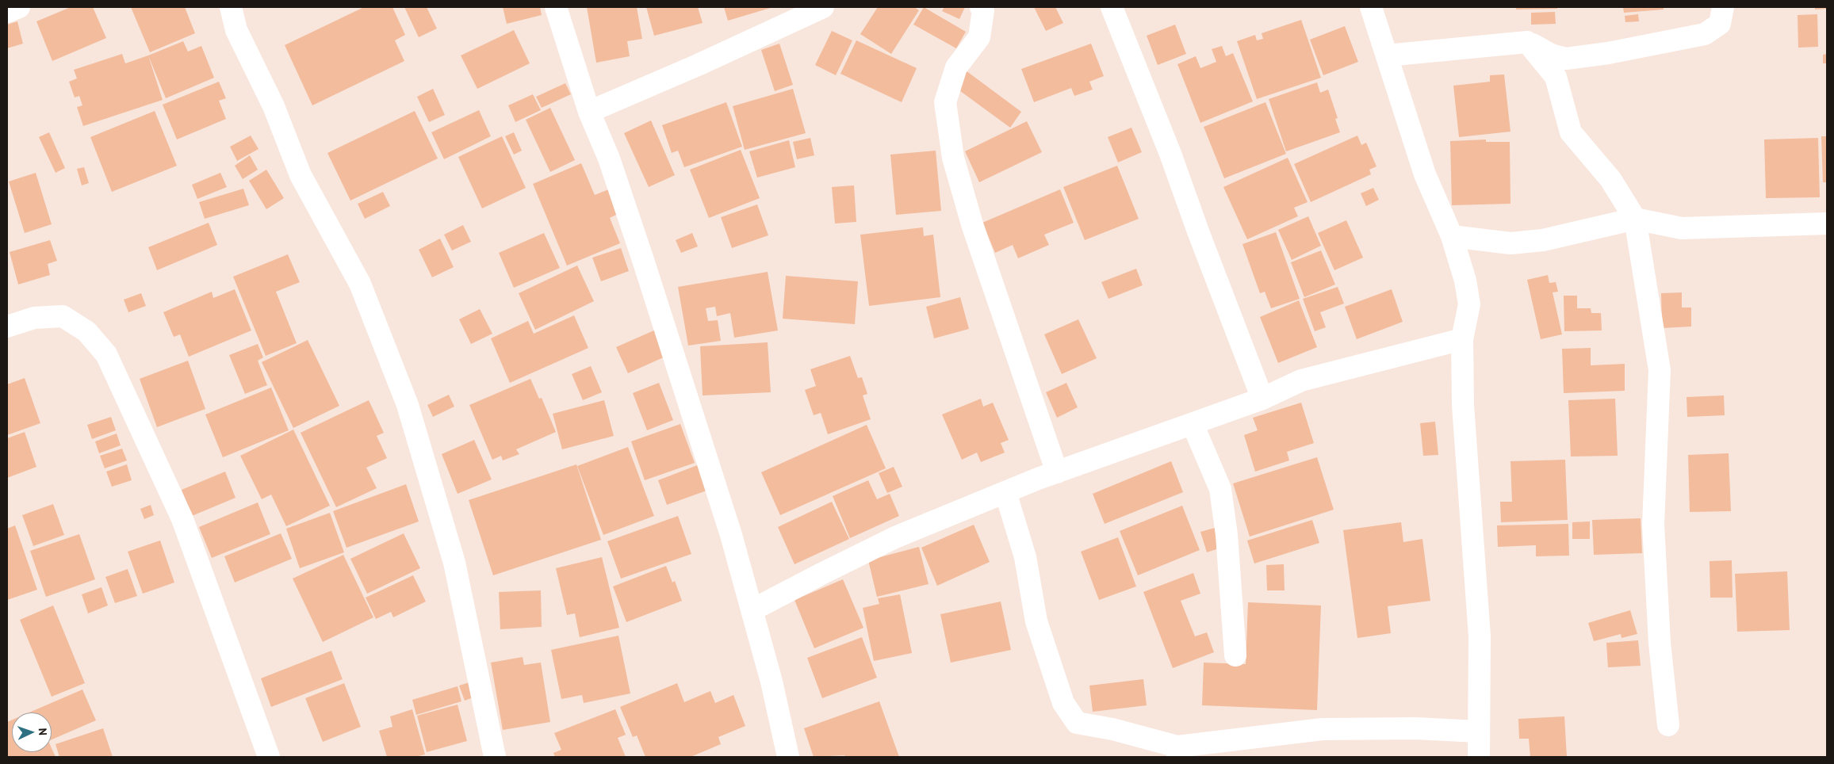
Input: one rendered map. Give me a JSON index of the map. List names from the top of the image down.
{
  "north": "right"
}
